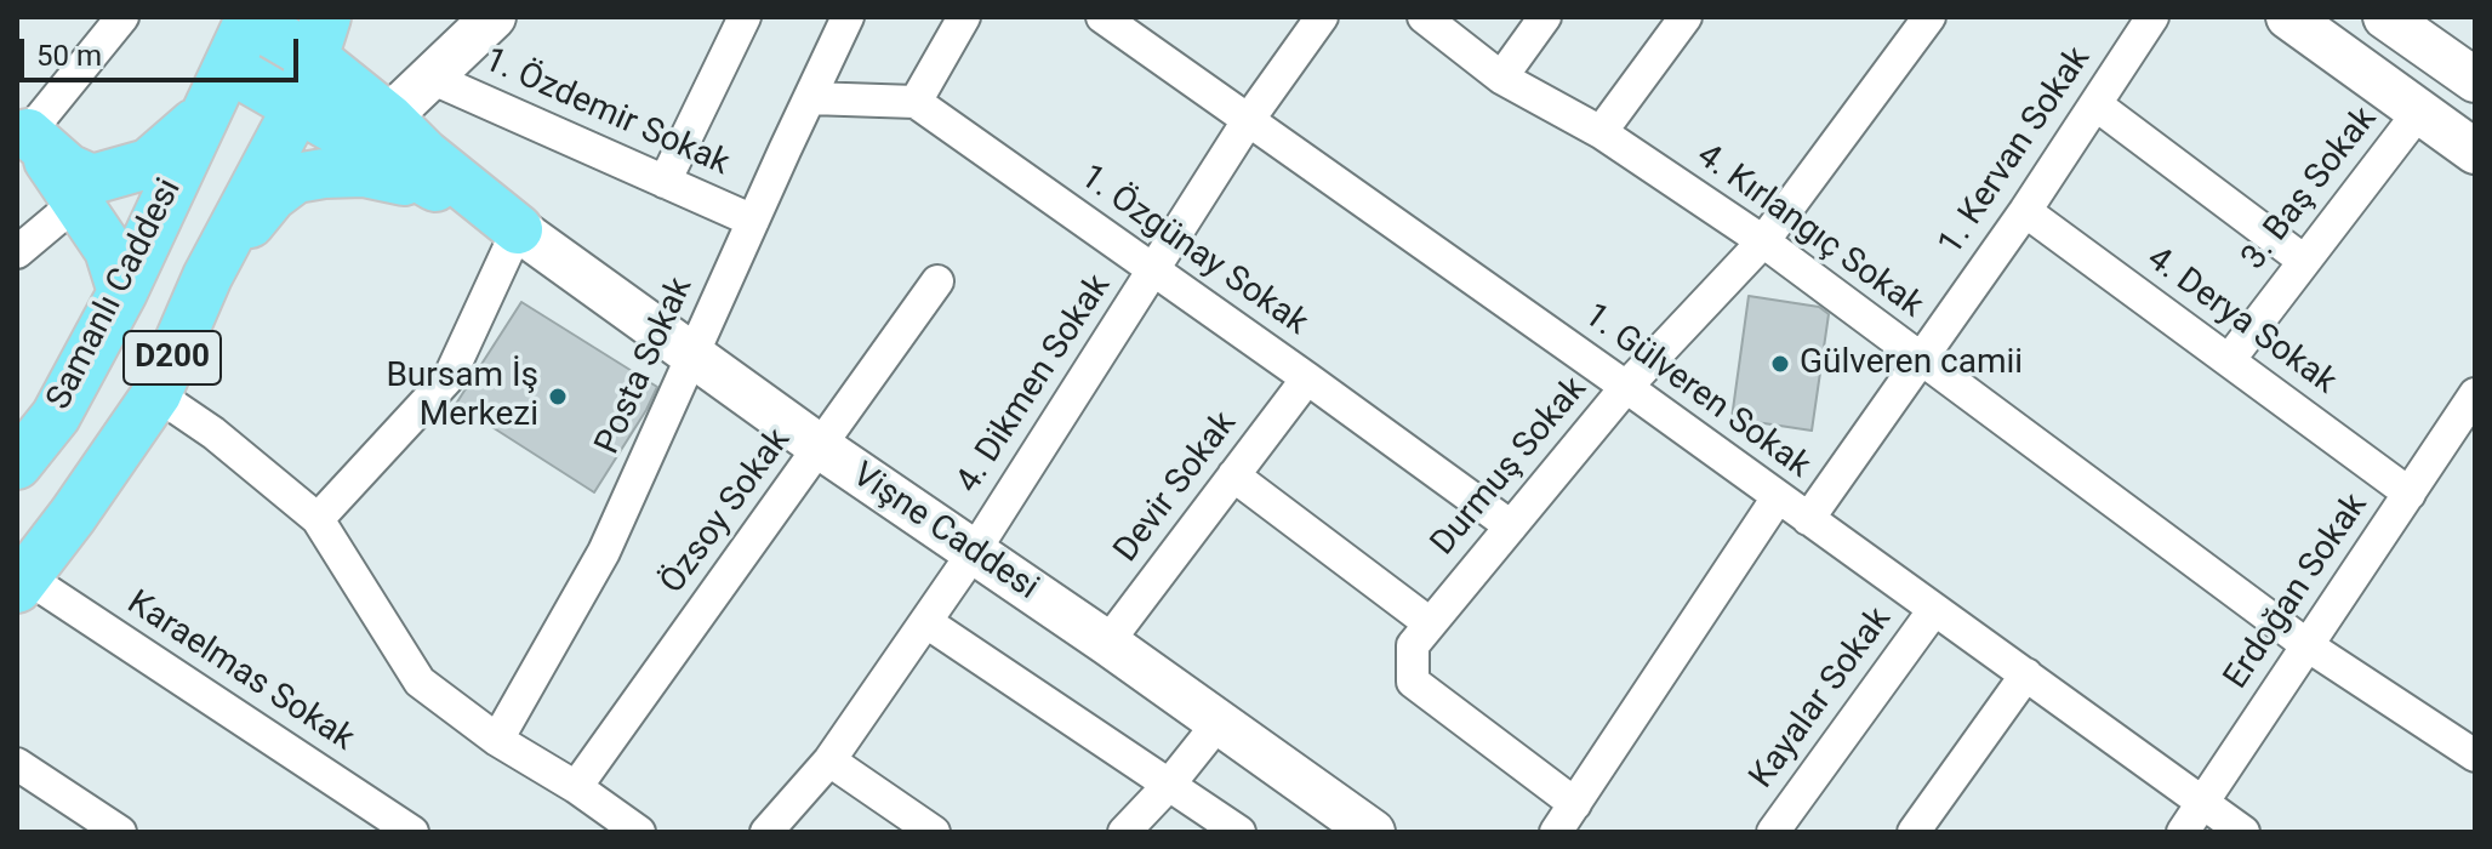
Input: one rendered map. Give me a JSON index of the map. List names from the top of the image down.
{
  "streets": {
    "main road": ["Samanlı Caddesi", "D200", "Vişne Caddesi"],
    "street": [
      "1. Özdemir Sokak",
      "1. Kervan Sokak",
      "3. Baş Sokak",
      "4. Kırlangıç Sokak",
      "1. Özgünay Sokak",
      "4. Derya Sokak",
      "Posta Sokak",
      "4. Dikmen Sokak",
      "1. Gülveren Sokak",
      "Durmuş Sokak",
      "Devir Sokak",
      "Özsoy Sokak",
      "Erdoğan Sokak",
      "Karaelmas Sokak",
      "Kayalar Sokak"
    ]
  },
  "crossings": [
    ["1. Özdemir Sokak", "Posta Sokak"],
    ["1. Kervan Sokak", "4. Kırlangıç Sokak"],
    ["1. Kervan Sokak", "4. Derya Sokak"],
    ["1. Kervan Sokak", "1. Gülveren Sokak"],
    ["3. Baş Sokak", "4. Derya Sokak"],
    ["4. Kırlangıç Sokak", "Durmuş Sokak"],
    ["4. Kırlangıç Sokak", "Erdoğan Sokak"],
    ["1. Özgünay Sokak", "4. Dikmen Sokak"],
    ["1. Özgünay Sokak", "Durmuş Sokak"],
    ["1. Özgünay Sokak", "Devir Sokak"],
    ["Samanlı Caddesi", "D200"],
    ["4. Derya Sokak", "Erdoğan Sokak"],
    ["D200", "Karaelmas Sokak"],
    ["Posta Sokak", "Vişne Caddesi"],
    ["4. Dikmen Sokak", "1. Gülveren Sokak"],
    ["4. Dikmen Sokak", "Vişne Caddesi"],
    ["1. Gülveren Sokak", "Durmuş Sokak"],
    ["1. Gülveren Sokak", "Erdoğan Sokak"],
    ["1. Gülveren Sokak", "Kayalar Sokak"],
    ["Devir Sokak", "Vişne Caddesi"],
    ["Özsoy Sokak", "Vişne Caddesi"]
  ],
  "places": ["Gülveren camii", "Bursam İş Merkezi"],
  "scale_bar": "50 m"
}
